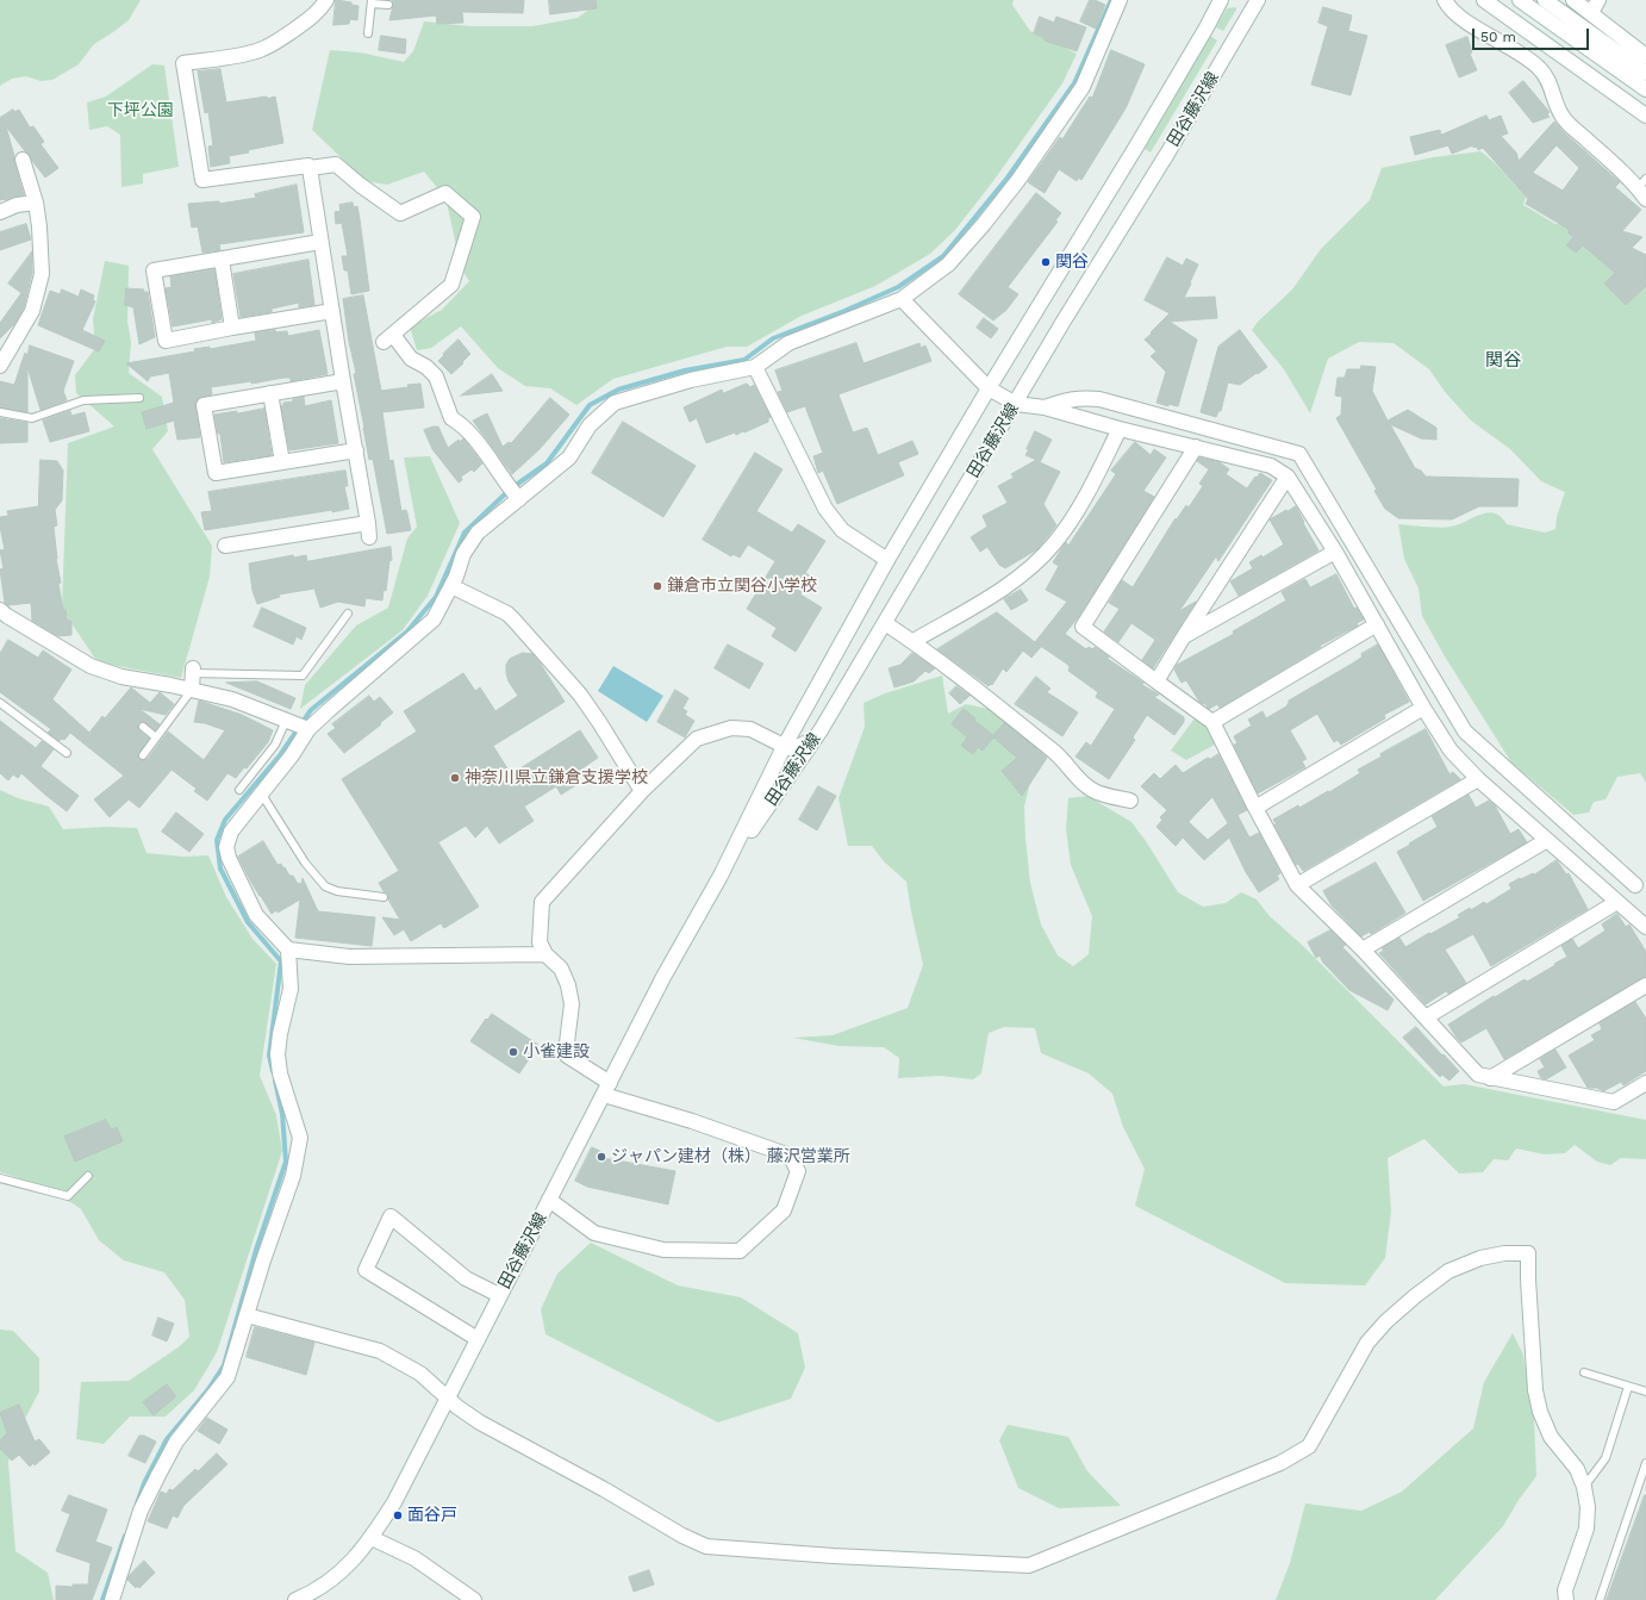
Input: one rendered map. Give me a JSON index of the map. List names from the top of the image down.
{
  "streets": {
    "street": ["田谷藤沢線"]
  },
  "districts": ["関谷"],
  "parks": ["下坪公園"],
  "places": [
    "関谷",
    "鎌倉市立関谷小学校",
    "神奈川県立鎌倉支援学校",
    "小雀建設",
    "ジャパン建材（株） 藤沢営業所",
    "面谷戸"
  ],
  "scale_bar": "50 m"
}
